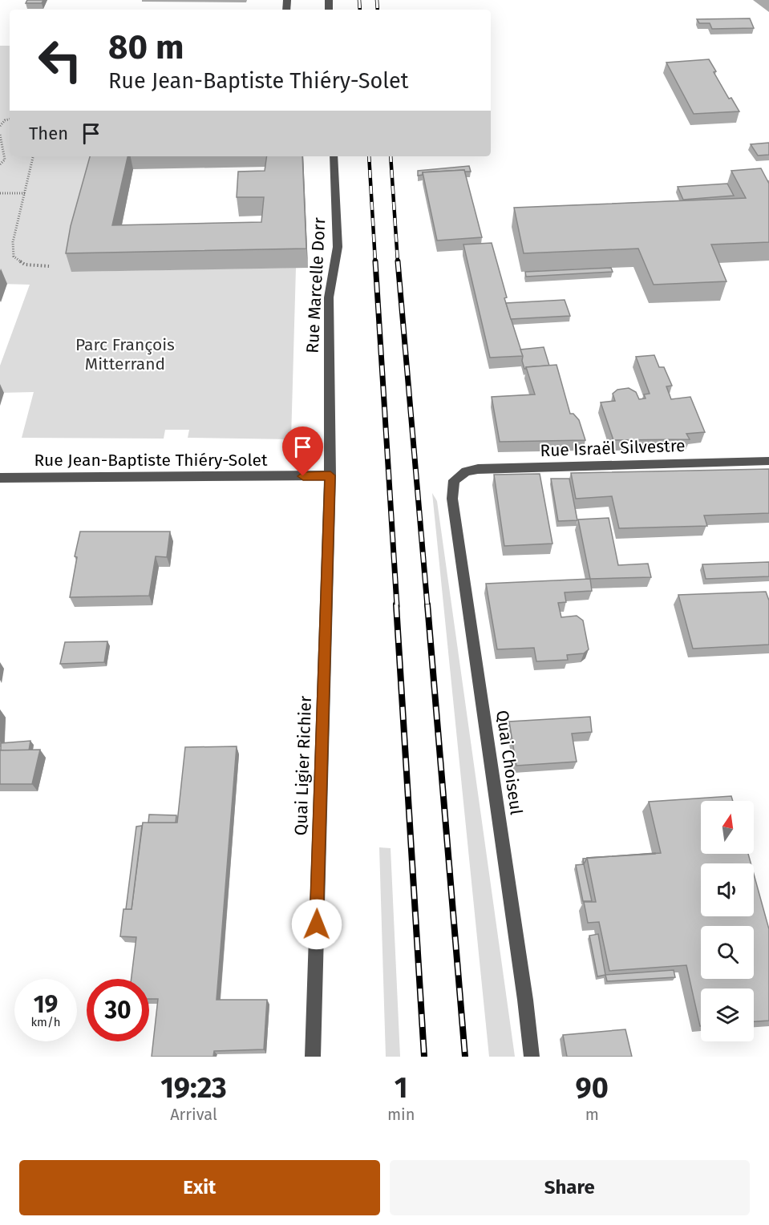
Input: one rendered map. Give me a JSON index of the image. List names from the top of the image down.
{
  "streets": {
    "street": [
      "Rue Marcelle Dorr",
      "Rue Israël Silvestre",
      "Rue Jean-Baptiste Thiéry-Solet",
      "Quai Choiseul",
      "Quai Ligier Richier"
    ]
  },
  "crossings": [
    ["Rue Marcelle Dorr", "Rue Jean-Baptiste Thiéry-Solet"],
    ["Rue Marcelle Dorr", "Quai Ligier Richier"],
    ["Rue Israël Silvestre", "Quai Choiseul"],
    ["Rue Jean-Baptiste Thiéry-Solet", "Quai Ligier Richier"]
  ],
  "parks": ["Parc François Mitterrand"],
  "north": "top",
  "page": {
    "turn": ["80 m", "Rue Jean-Baptiste Thiéry-Solet"],
    "then": "Then",
    "speed": "19 km/h",
    "limit": "30",
    "eta": [
      "19:23",
      "Arrival",
      "1",
      "min",
      "90",
      "m"
    ],
    "buttons": ["Exit", "Share"]
  }
}
